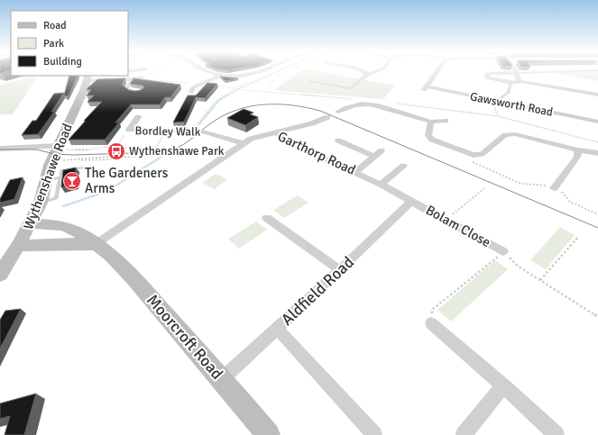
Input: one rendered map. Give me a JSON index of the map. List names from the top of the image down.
{
  "streets": {
    "main road": ["Wythenshawe Road", "Moorcroft Road"],
    "street": [
      "Gawsworth Road",
      "Bordley Walk",
      "Garthorp Road",
      "Bolam Close",
      "Aldfield Road"
    ]
  },
  "crossings": [
    ["Bordley Walk", "Garthorp Road"],
    ["Garthorp Road", "Bolam Close"],
    ["Garthorp Road", "Aldfield Road"],
    ["Garthorp Road", "Moorcroft Road"],
    ["Wythenshawe Road", "Moorcroft Road"],
    ["Bolam Close", "Aldfield Road"],
    ["Aldfield Road", "Moorcroft Road"]
  ],
  "places": {
    "bus stop": ["Wythenshawe Park"],
    "bar": ["The Gardeners Arms"]
  },
  "legend": ["Road", "Park", "Building"]
}
